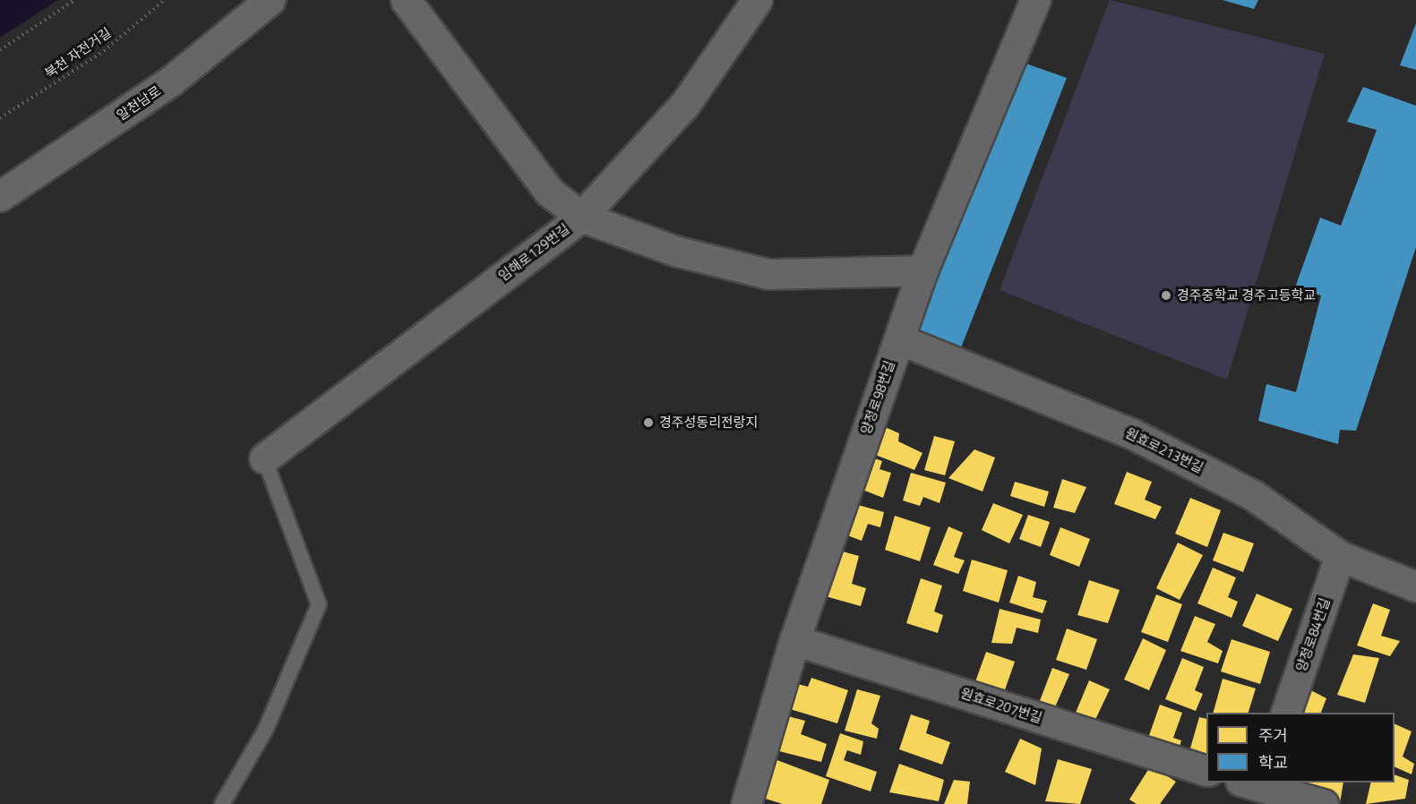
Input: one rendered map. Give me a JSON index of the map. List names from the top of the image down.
{
  "streets": {
    "street": [
      "알천남로",
      "임해로129번길",
      "양정로98번길",
      "원효로213번길",
      "양정로84번길",
      "원효로207번길"
    ],
    "path": ["북천 자전거길"]
  },
  "crossings": [
    ["양정로98번길", "원효로213번길"],
    ["양정로98번길", "원효로207번길"],
    ["원효로213번길", "양정로84번길"]
  ],
  "places": ["경주중학교 경주고등학교", "경주성동리전랑지"],
  "legend": ["주거", "학교"]
}
